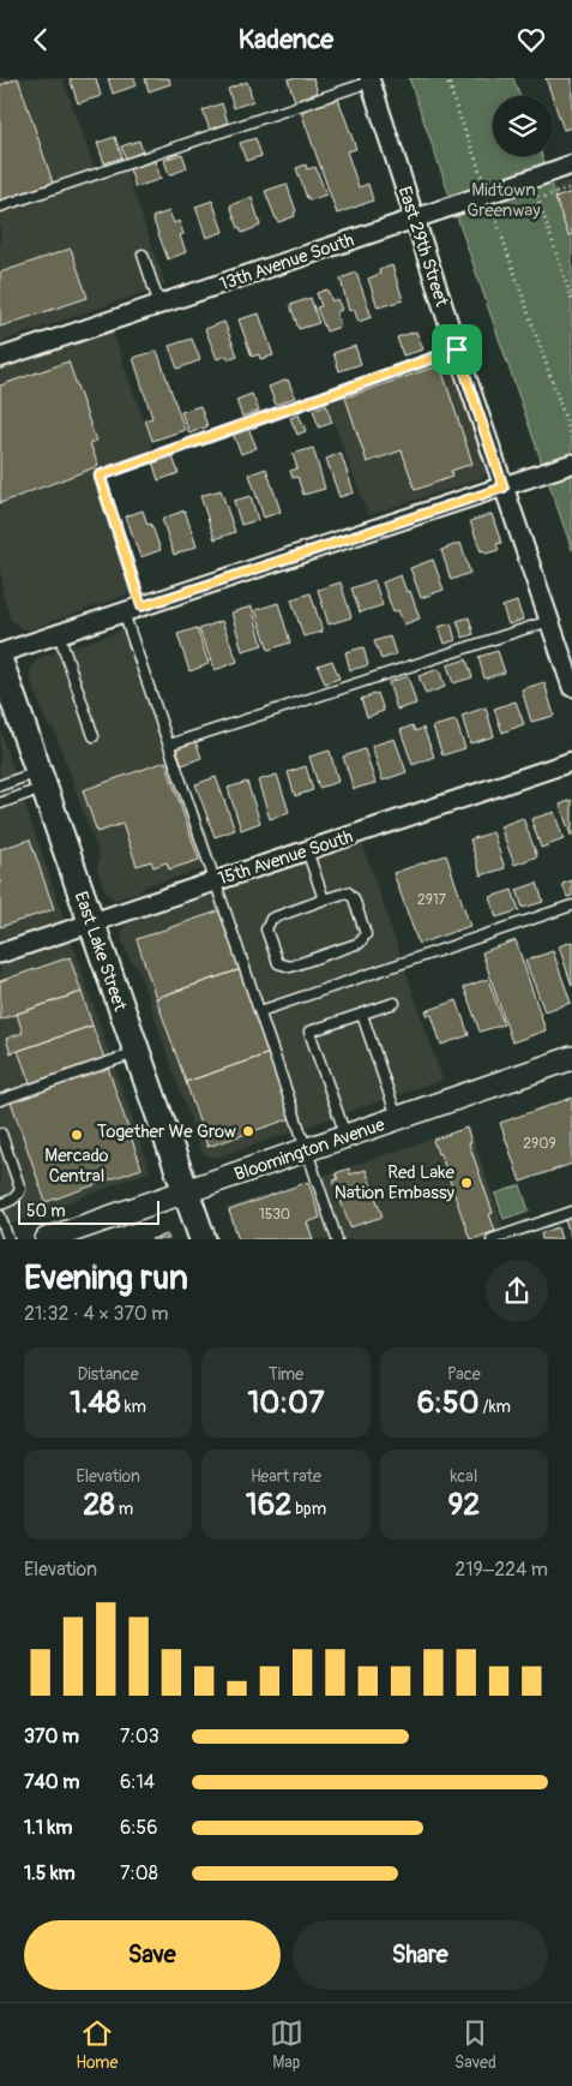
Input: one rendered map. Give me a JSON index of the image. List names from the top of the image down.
{
  "streets": {
    "main road": ["East Lake Street"],
    "street": [
      "East 29th Street",
      "13th Avenue South",
      "15th Avenue South",
      "Bloomington Avenue"
    ]
  },
  "crossings": [
    ["East 29th Street", "13th Avenue South"],
    ["15th Avenue South", "East Lake Street"],
    ["East Lake Street", "Bloomington Avenue"]
  ],
  "parks": ["Midtown Greenway"],
  "places": ["Together We Grow", "Mercado Central", "Red Lake Nation Embassy"],
  "house_numbers": ["2917", "2909", "1530"],
  "scale_bar": "50 m",
  "page": {
    "header": "Kadence",
    "scale": "50 m",
    "heading": ["Evening run", "21:32 · 4 × 370 m"],
    "stats": [
      ["Distance", "1.48 km"],
      ["Time", "10:07"],
      ["Pace", "6:50 /km"],
      ["Elevation", "28 m"],
      ["Heart rate", "162 bpm"],
      ["kcal", "92"]
    ],
    "chart": ["Elevation", "219–224 m"],
    "list": [
      {
        "name": "370 m",
        "note": "7:03"
      },
      {
        "name": "740 m",
        "note": "6:14"
      },
      {
        "name": "1.1 km",
        "note": "6:56"
      },
      {
        "name": "1.5 km",
        "note": "7:08"
      }
    ],
    "buttons": ["Save", "Share"],
    "tabs": ["Home", "Map", "Saved"]
  }
}
